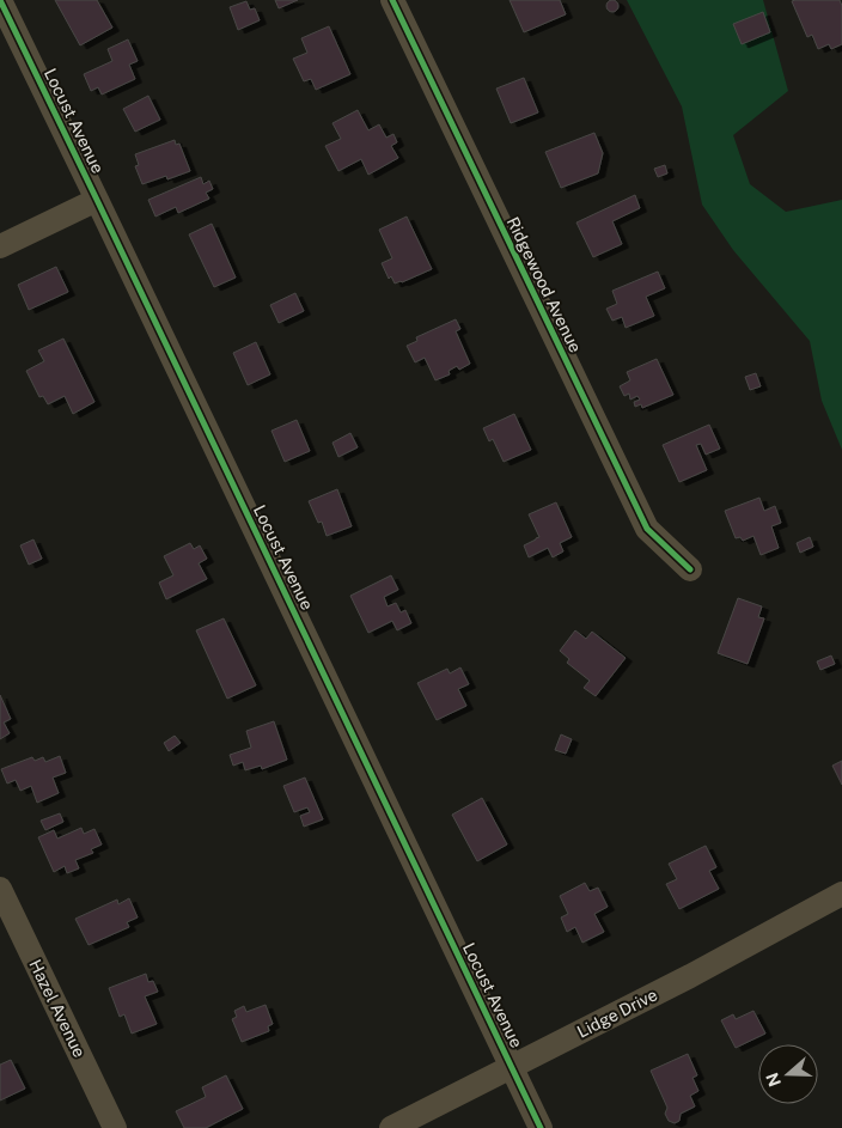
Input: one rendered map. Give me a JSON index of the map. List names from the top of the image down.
{
  "streets": {
    "street": [
      "Locust Avenue",
      "Ridgewood Avenue",
      "Hazel Avenue",
      "Lidge Drive"
    ]
  },
  "crossings": [
    ["Locust Avenue", "Lidge Drive"]
  ],
  "north": "left"
}
